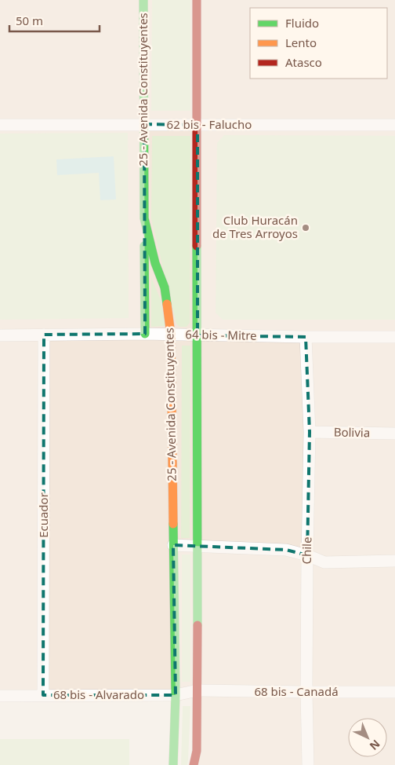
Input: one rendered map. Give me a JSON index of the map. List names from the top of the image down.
{
  "streets": {
    "main road": ["25 - Avenida Constituyentes"],
    "street": [
      "62 bis - Falucho",
      "64 bis - Mitre",
      "Bolivia",
      "Ecuador",
      "Chile",
      "68 bis - Canadá",
      "68 bis - Alvarado"
    ]
  },
  "crossings": [
    ["25 - Avenida Constituyentes", "62 bis - Falucho"],
    ["25 - Avenida Constituyentes", "64 bis - Mitre"],
    ["25 - Avenida Constituyentes", "68 bis - Alvarado"],
    ["64 bis - Mitre", "Ecuador"],
    ["64 bis - Mitre", "Chile"],
    ["Bolivia", "Chile"],
    ["Ecuador", "68 bis - Alvarado"],
    ["Chile", "68 bis - Canadá"],
    ["68 bis - Canadá", "68 bis - Alvarado"]
  ],
  "places": ["Club Huracán de Tres Arroyos"],
  "legend": ["Fluido", "Lento", "Atasco"],
  "scale_bar": "50 m",
  "north": "bottom right"
}
